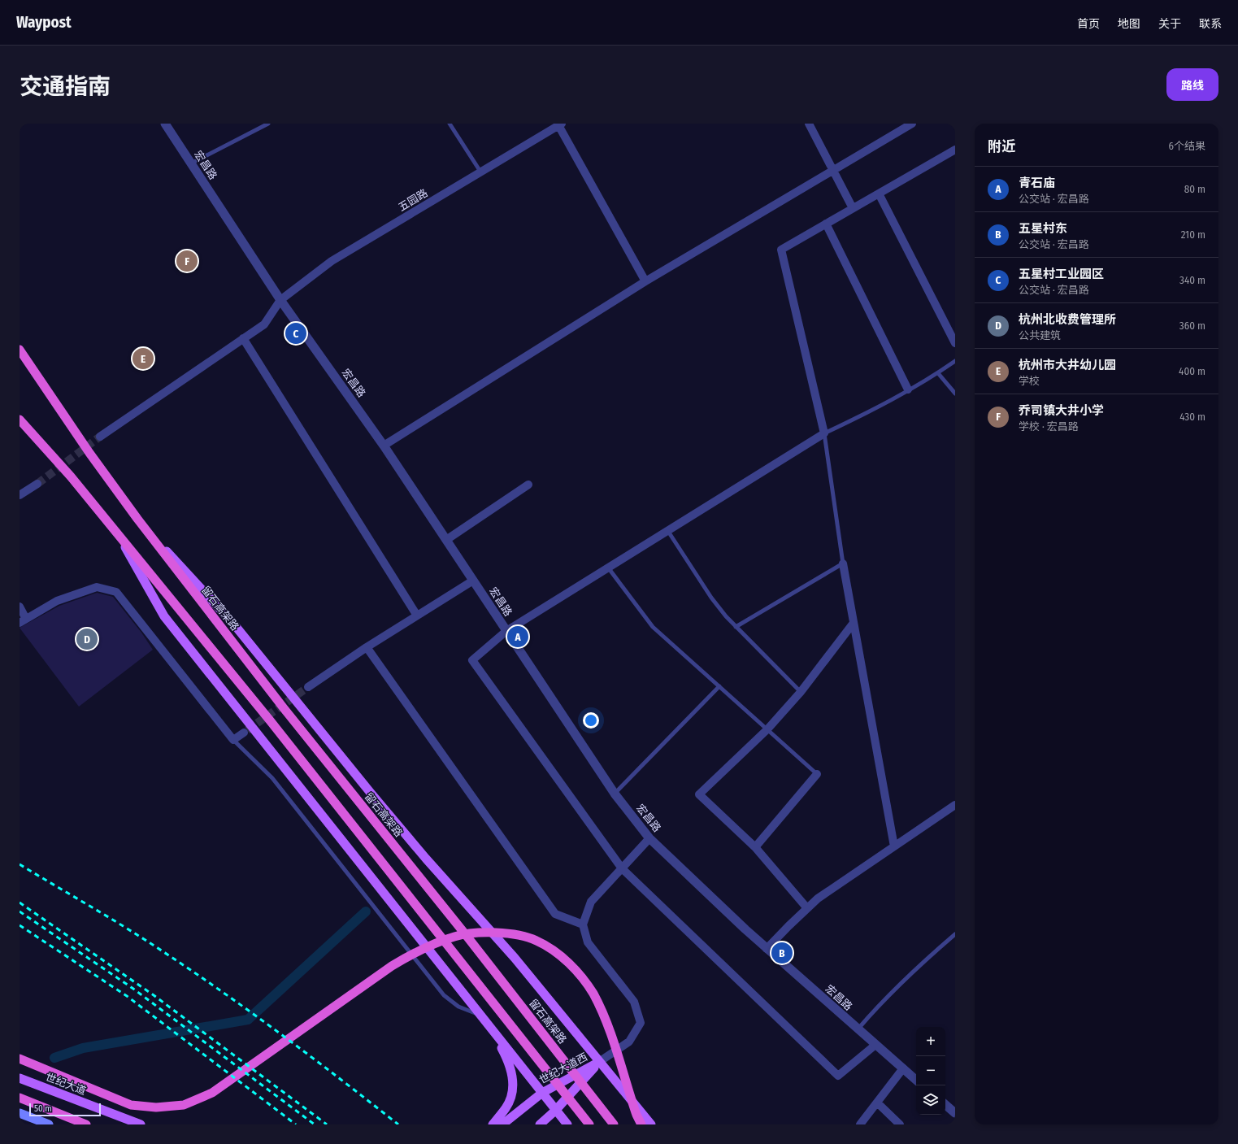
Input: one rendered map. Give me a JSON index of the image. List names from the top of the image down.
{
  "streets": {
    "highway": ["留石高架路"],
    "main road": ["世纪大道西", "世纪大道"],
    "street": ["宏昌路", "五园路"]
  },
  "crossings": [
    ["宏昌路", "五园路"]
  ],
  "scale_bar": "50 m",
  "page": {
    "header": "Waypost",
    "nav": [
      "首页",
      "地图",
      "关于",
      "联系"
    ],
    "title": "交通指南",
    "buttons": "路线",
    "heading": ["附近", "6个结果"],
    "list": [
      {
        "mark": "A",
        "name": "青石庙",
        "note": "公交站 · 宏昌路",
        "value": "80 m"
      },
      {
        "mark": "B",
        "name": "五星村东",
        "note": "公交站 · 宏昌路",
        "value": "210 m"
      },
      {
        "mark": "C",
        "name": "五星村工业园区",
        "note": "公交站 · 宏昌路",
        "value": "340 m"
      },
      {
        "mark": "D",
        "name": "杭州北收费管理所",
        "note": "公共建筑",
        "value": "360 m"
      },
      {
        "mark": "E",
        "name": "杭州市大井幼儿园",
        "note": "学校",
        "value": "400 m"
      },
      {
        "mark": "F",
        "name": "乔司镇大井小学",
        "note": "学校 · 宏昌路",
        "value": "430 m"
      }
    ],
    "pins": [
      "F",
      "C",
      "E",
      "A",
      "D",
      "B"
    ],
    "map_buttons": ["+", "−"],
    "scale": "50 m"
  }
}
